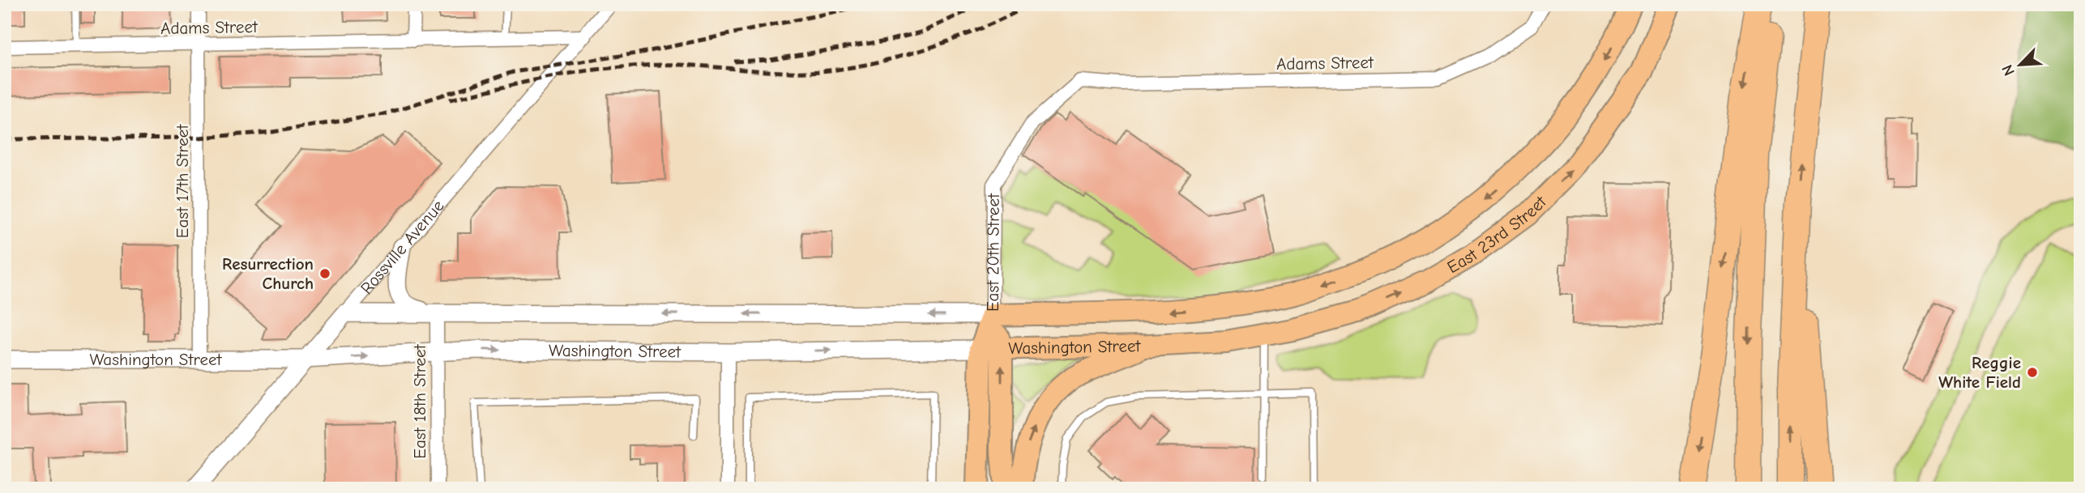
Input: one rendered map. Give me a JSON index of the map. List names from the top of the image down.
{
  "streets": {
    "main road": ["East 23rd Street", "East 20th Street", "Washington Street"],
    "street": [
      "Adams Street",
      "East 17th Street",
      "Rossville Avenue",
      "East 18th Street"
    ]
  },
  "crossings": [
    ["Adams Street", "East 17th Street"],
    ["Adams Street", "Rossville Avenue"],
    ["Adams Street", "East 20th Street"],
    ["East 17th Street", "Washington Street"],
    ["East 23rd Street", "Washington Street"],
    ["Rossville Avenue", "Washington Street"],
    ["East 20th Street", "Washington Street"],
    ["Washington Street", "East 18th Street"]
  ],
  "places": ["Resurrection Church", "Reggie White Field"],
  "north": "bottom left"
}
